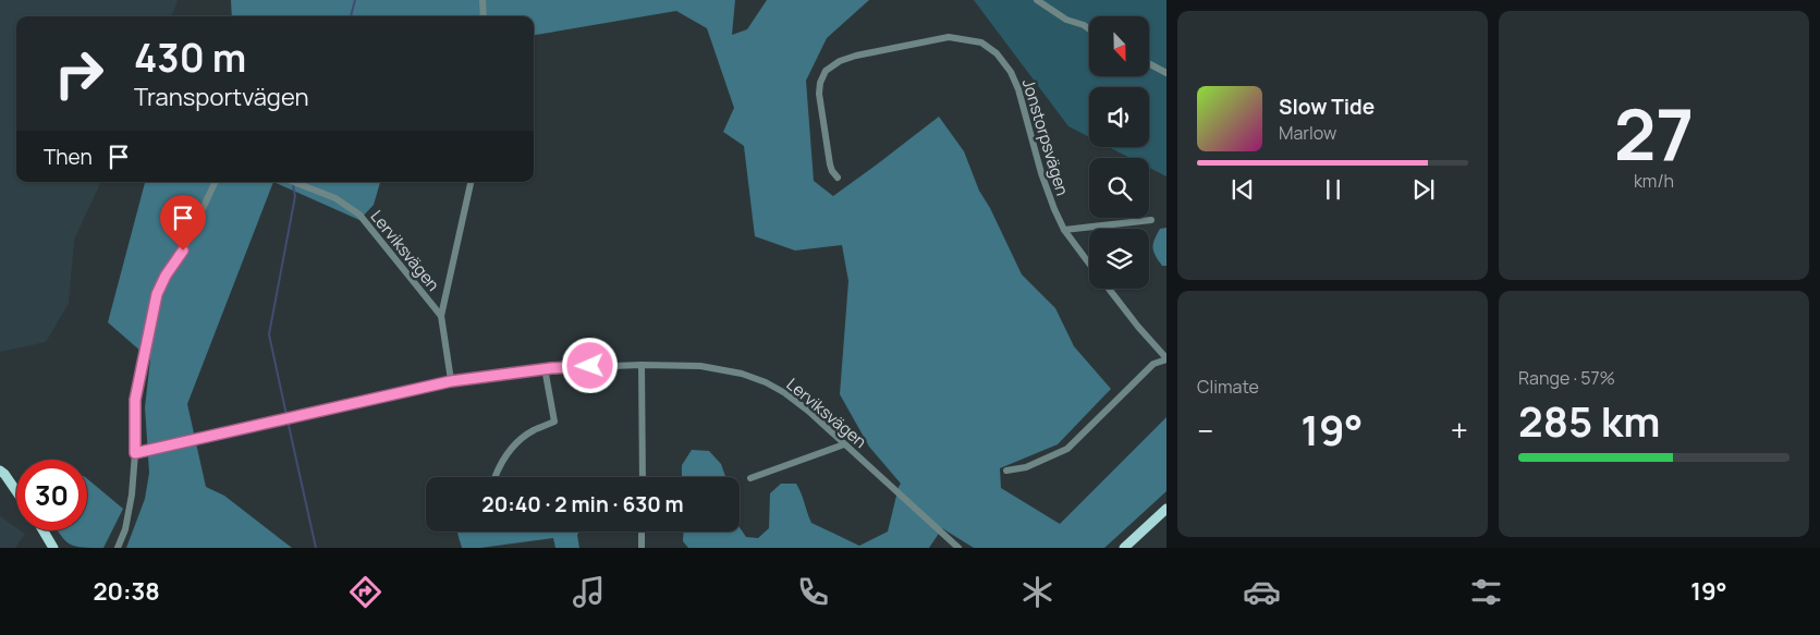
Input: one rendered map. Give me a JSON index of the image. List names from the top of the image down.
{
  "streets": {
    "street": ["Jonstorpsvägen", "Lerviksvägen"]
  },
  "north": "bottom",
  "page": {
    "tile": [
      ["27", "km/h"],
      "Climate",
      ["Range · 57%", "285 km"]
    ],
    "turn": ["430 m", "Transportvägen"],
    "song": ["Slow Tide", "Marlow"],
    "then": "Then",
    "heat": ["−", "19°", "+"],
    "limit": "30",
    "trip": "20:40 · 2 min · 630 m",
    "tabs": ["20:38", "19°"]
  }
}
